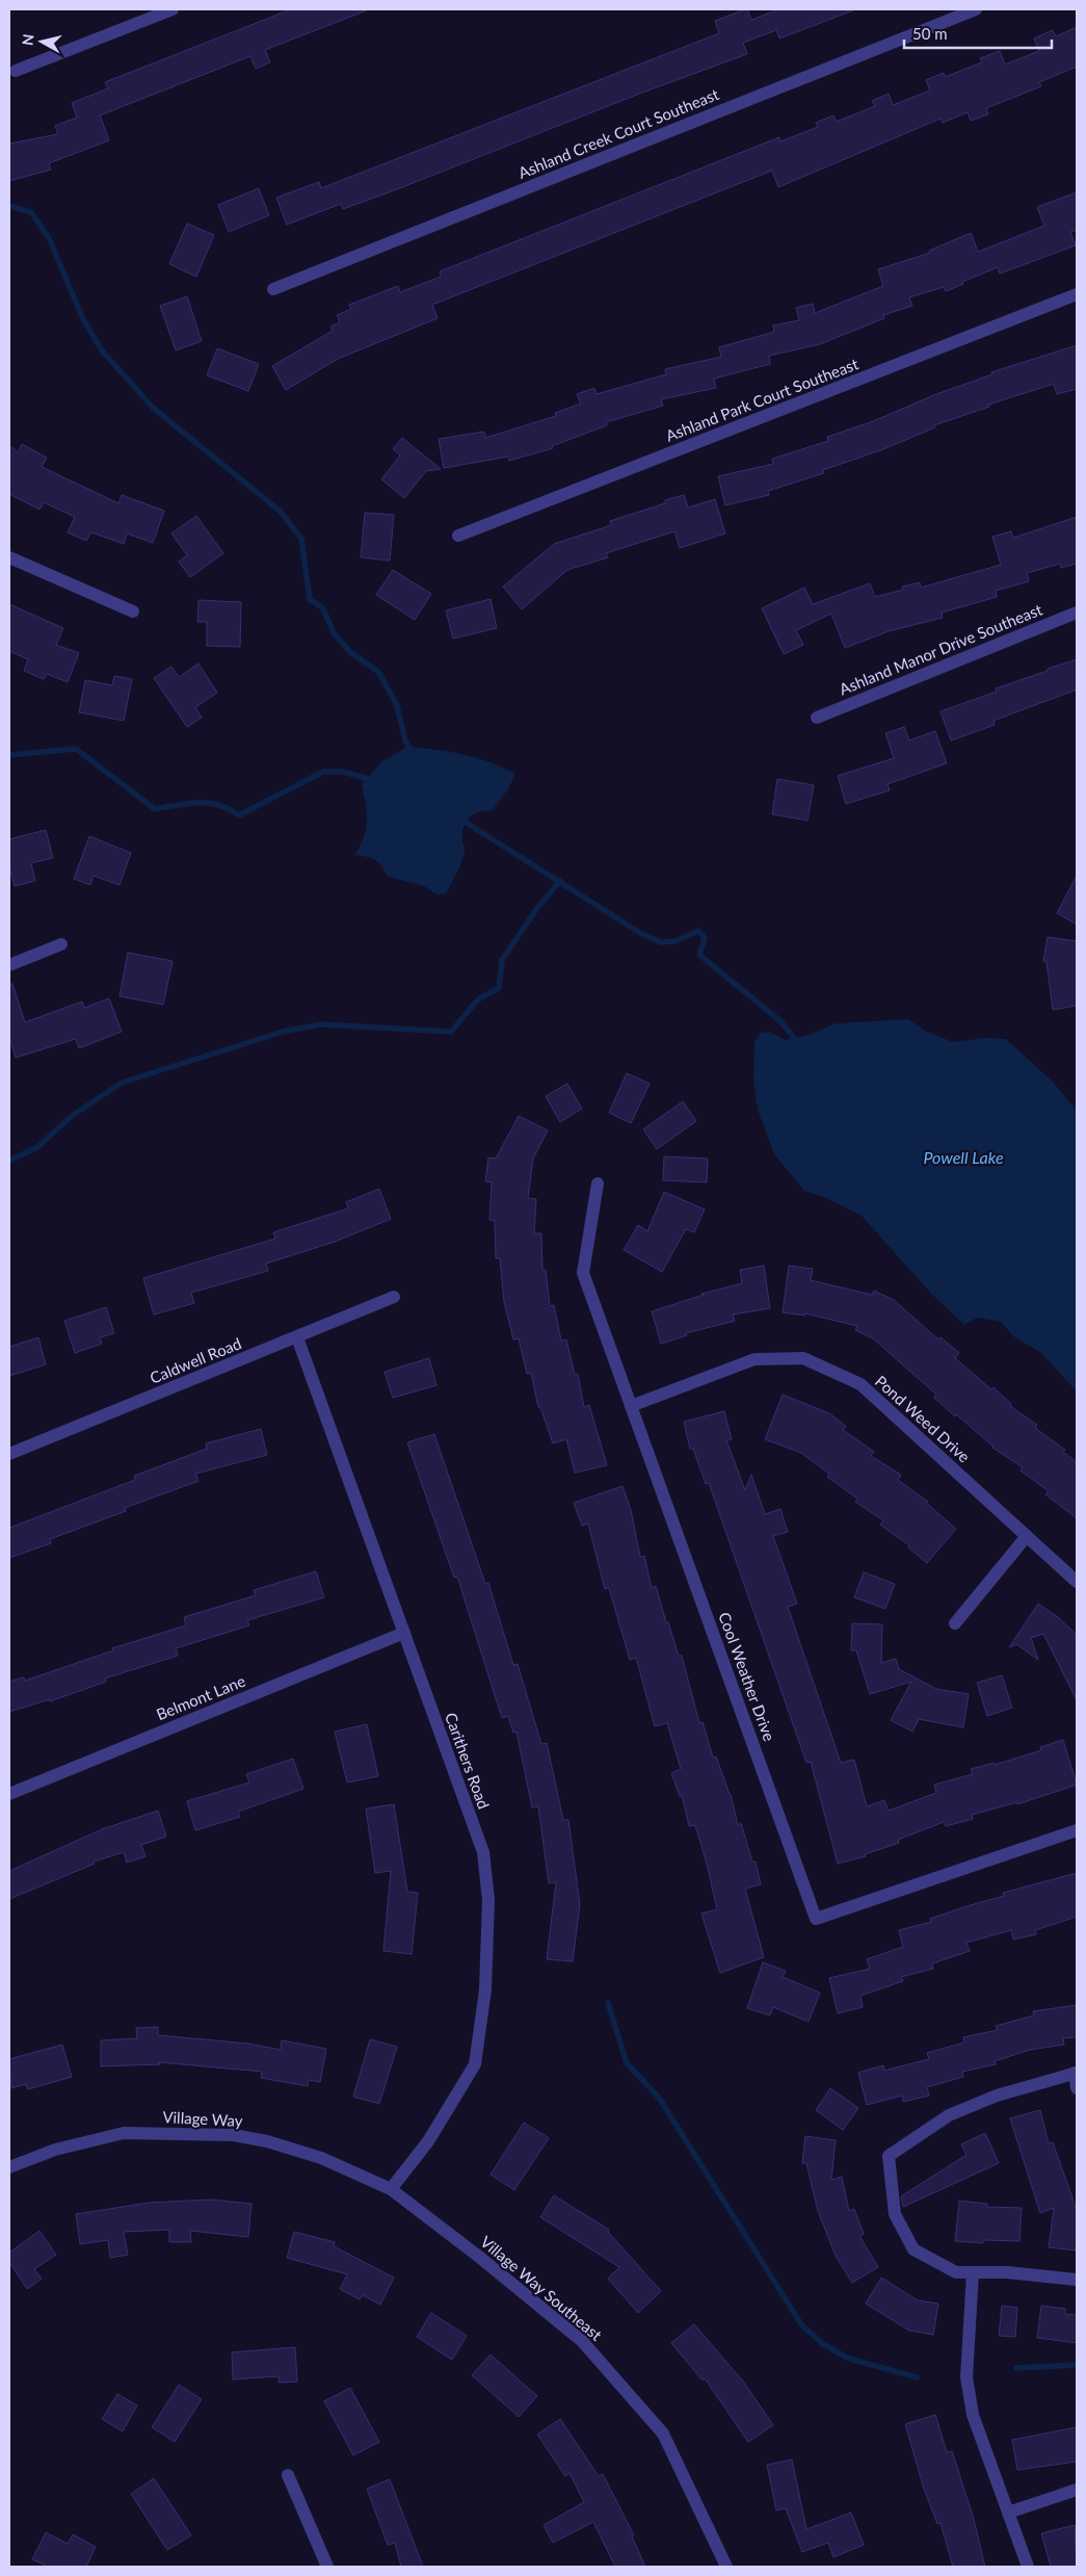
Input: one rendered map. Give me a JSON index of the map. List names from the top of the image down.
{
  "streets": {
    "street": [
      "Ashland Creek Court Southeast",
      "Ashland Park Court Southeast",
      "Ashland Manor Drive Southeast",
      "Caldwell Road",
      "Pond Weed Drive",
      "Cool Weather Drive",
      "Belmont Lane",
      "Carithers Road",
      "Village Way",
      "Village Way Southeast"
    ]
  },
  "crossings": [
    ["Caldwell Road", "Carithers Road"],
    ["Pond Weed Drive", "Cool Weather Drive"],
    ["Belmont Lane", "Carithers Road"],
    ["Carithers Road", "Village Way"],
    ["Carithers Road", "Village Way Southeast"],
    ["Village Way", "Village Way Southeast"]
  ],
  "water": ["Powell Lake"],
  "scale_bar": "50 m",
  "north": "left"
}
